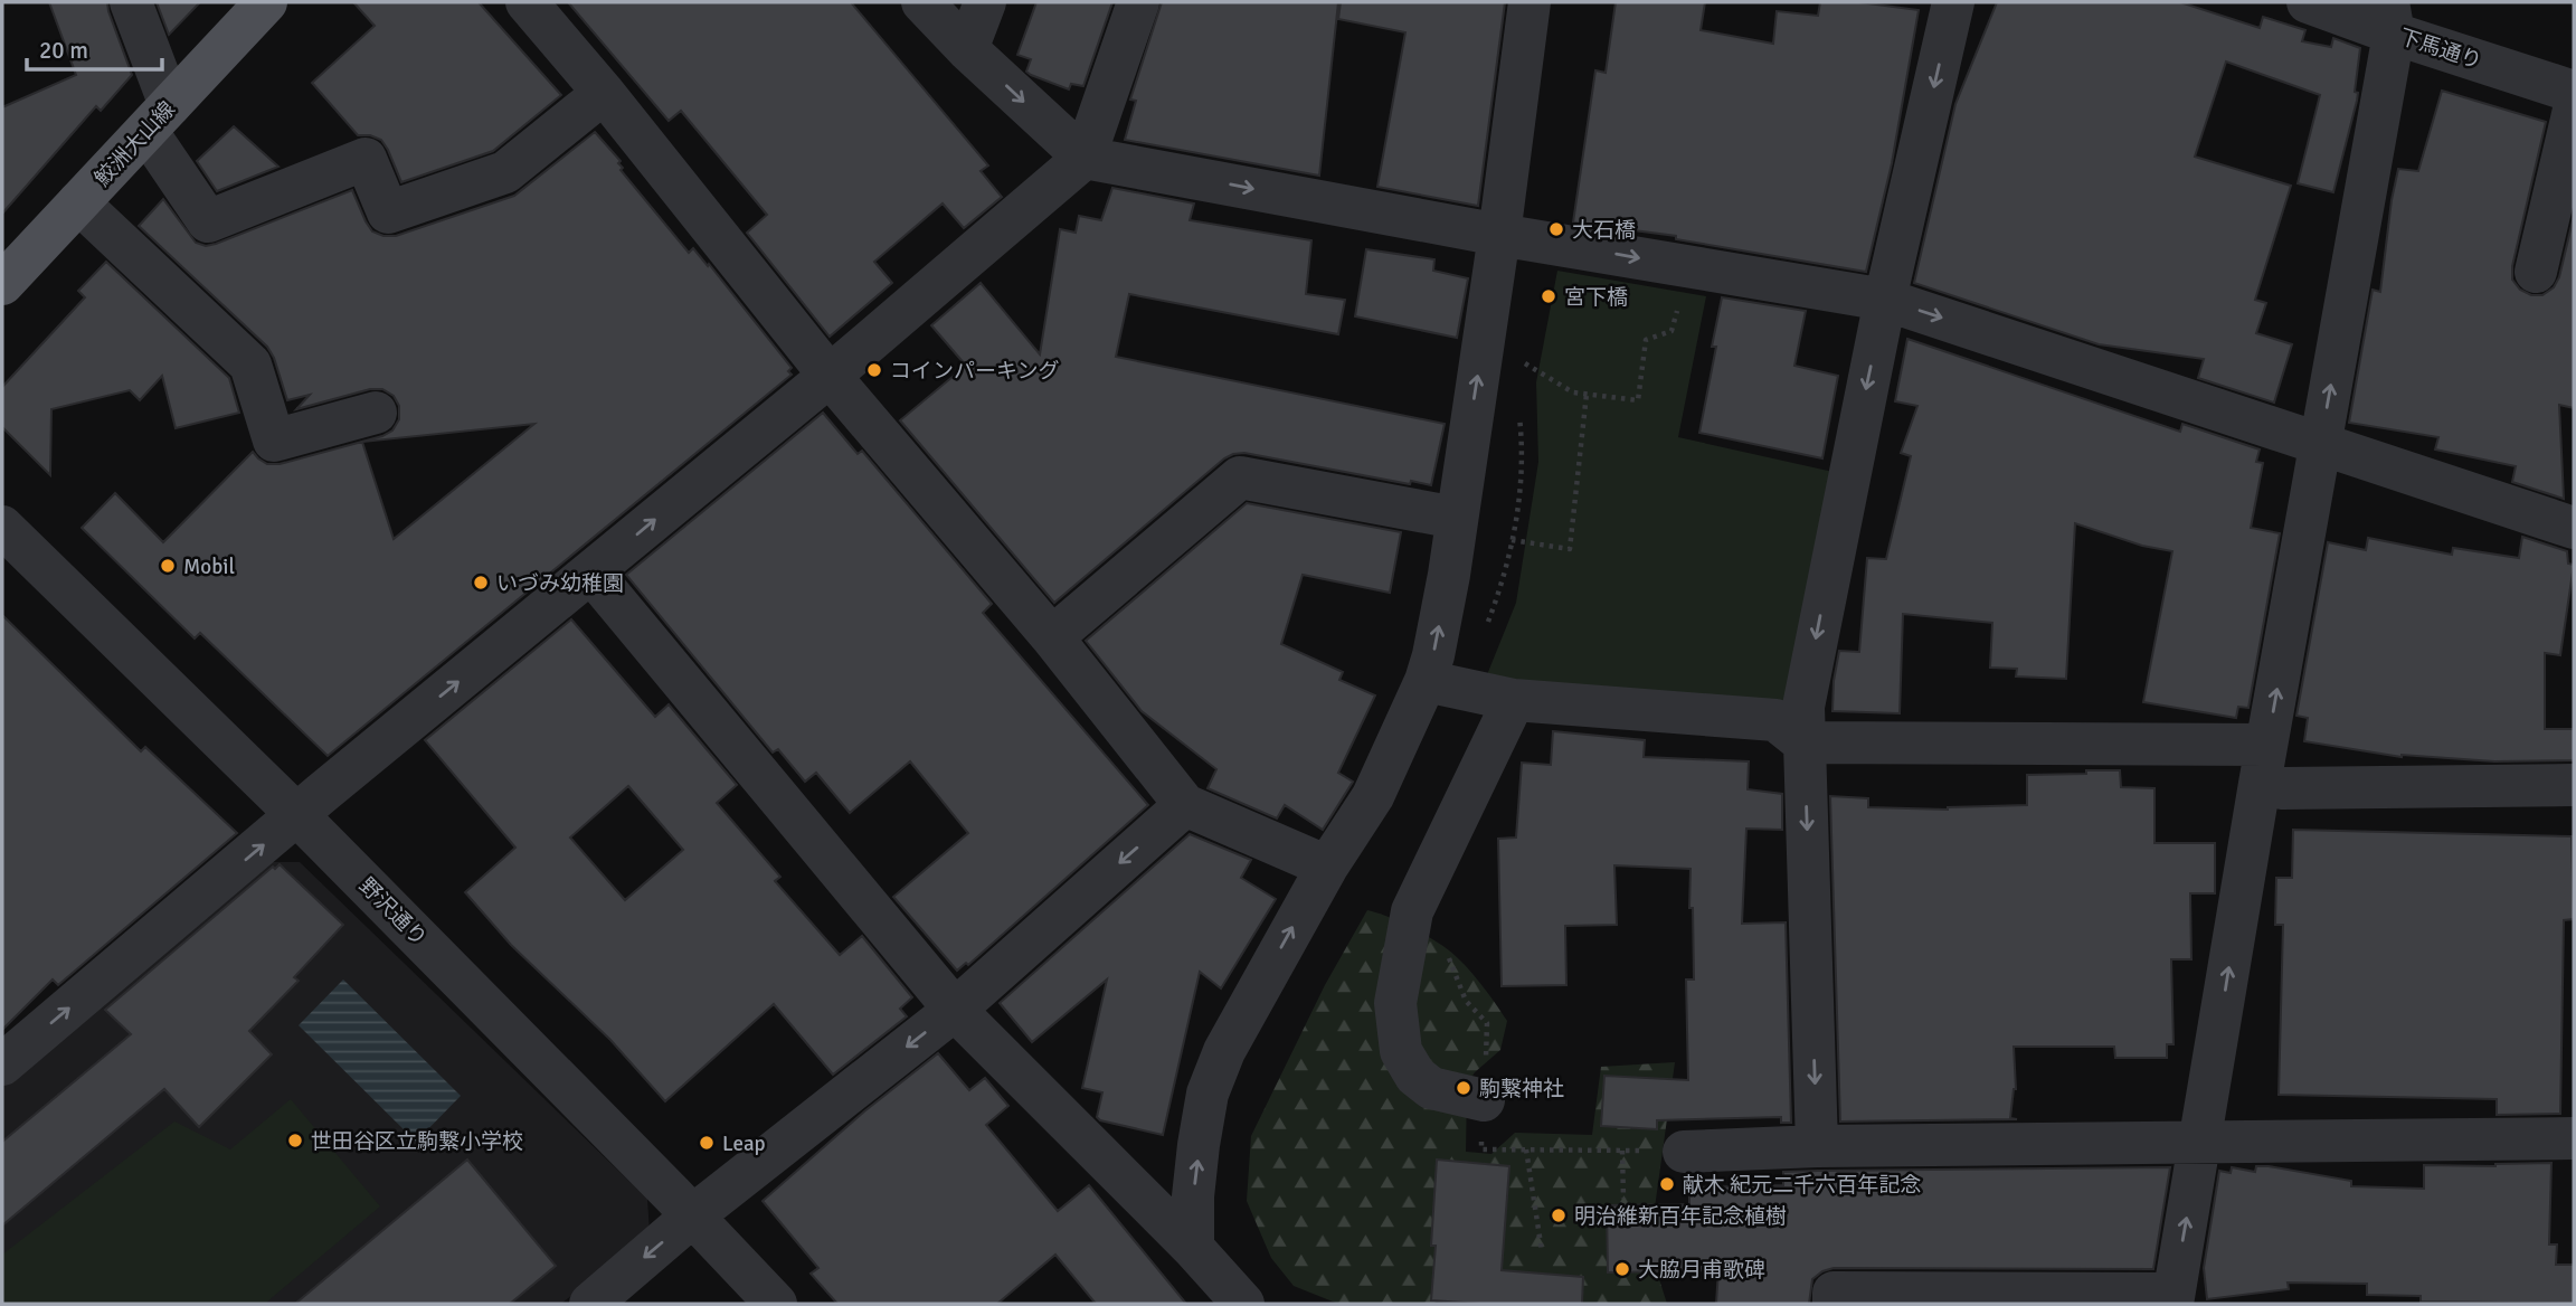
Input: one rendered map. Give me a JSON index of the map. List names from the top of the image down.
{
  "streets": {
    "main road": ["鮫洲大山線"],
    "street": ["下馬通り", "野沢通り"]
  },
  "places": [
    "大石橋",
    "宮下橋",
    "コインパーキング",
    "Mobil",
    "いづみ幼稚園",
    "駒繋神社",
    "世田谷区立駒繋小学校",
    "Leap",
    "献木 紀元二千六百年記念",
    "明治維新百年記念植樹",
    "大脇月甫歌碑"
  ],
  "scale_bar": "20 m"
}
